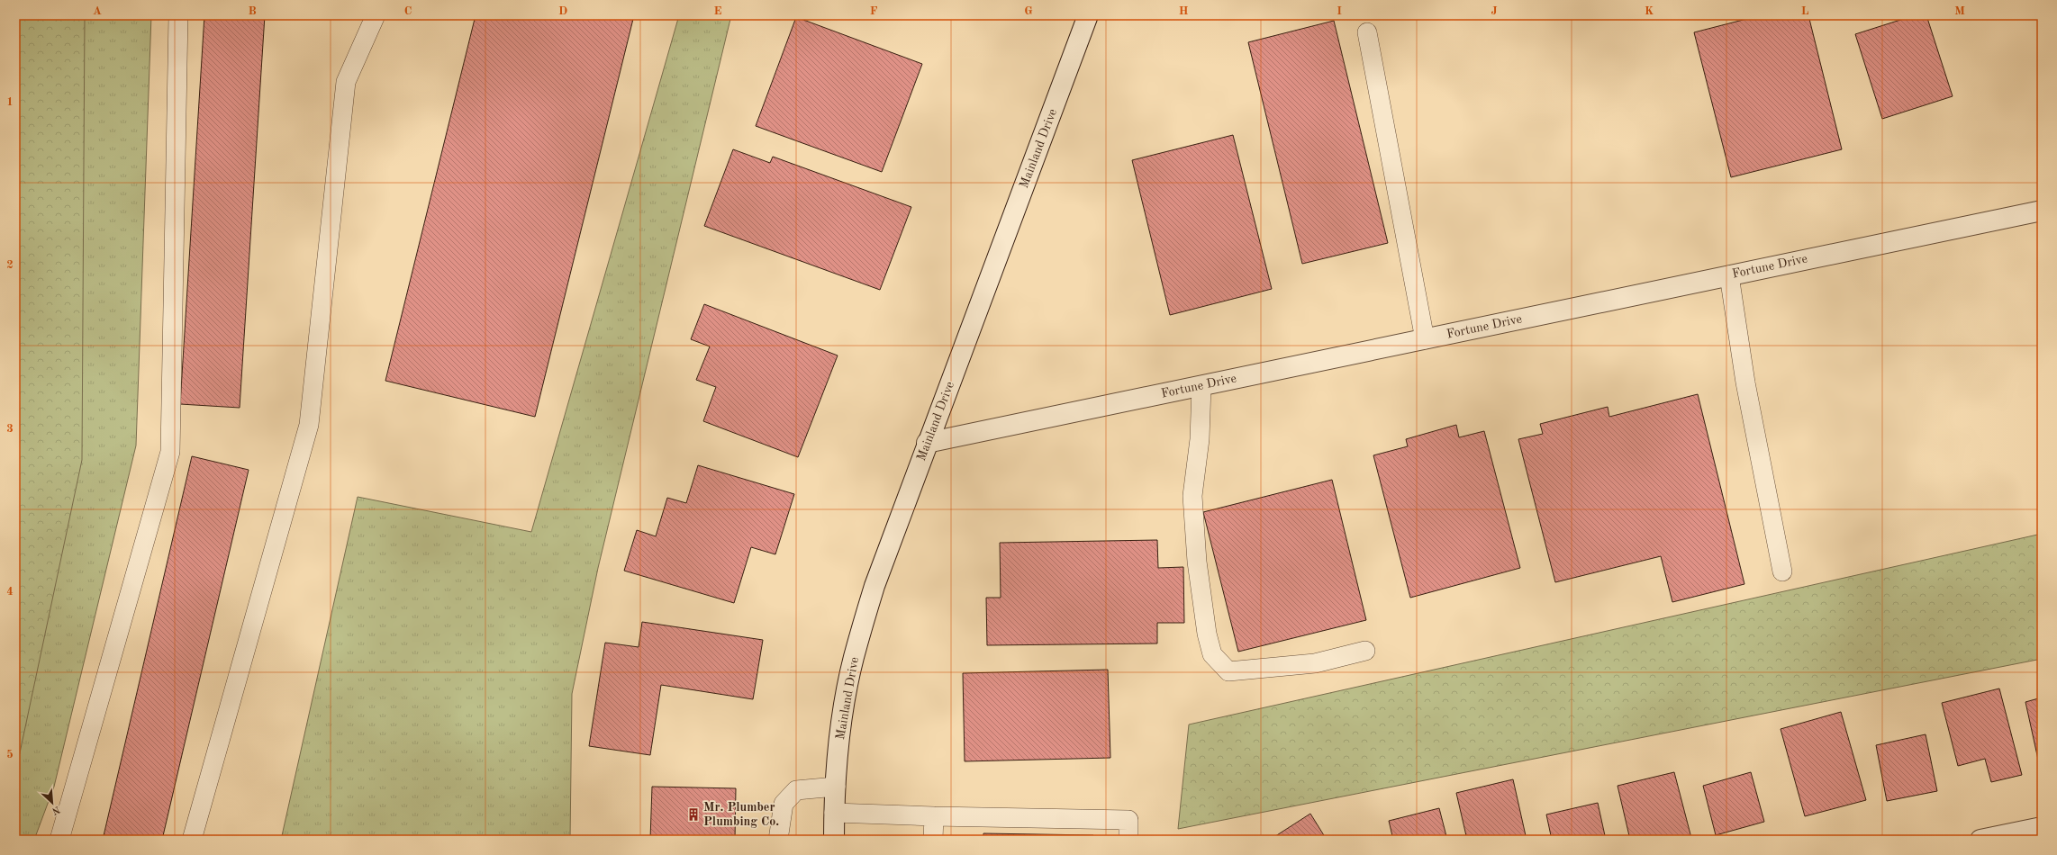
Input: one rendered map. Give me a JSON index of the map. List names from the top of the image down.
{
  "streets": {
    "street": ["Mainland Drive", "Fortune Drive"]
  },
  "crossings": [
    ["Mainland Drive", "Fortune Drive"]
  ],
  "places": {
    "building": ["Mr. Plumber Plumbing Co."]
  },
  "north": "bottom right",
  "grid": {
    "columns": [
      "A",
      "B",
      "C",
      "D",
      "E",
      "F",
      "G",
      "H",
      "I",
      "J",
      "K",
      "L",
      "M"
    ],
    "rows": [
      "1",
      "2",
      "3",
      "4",
      "5"
    ]
  }
}
